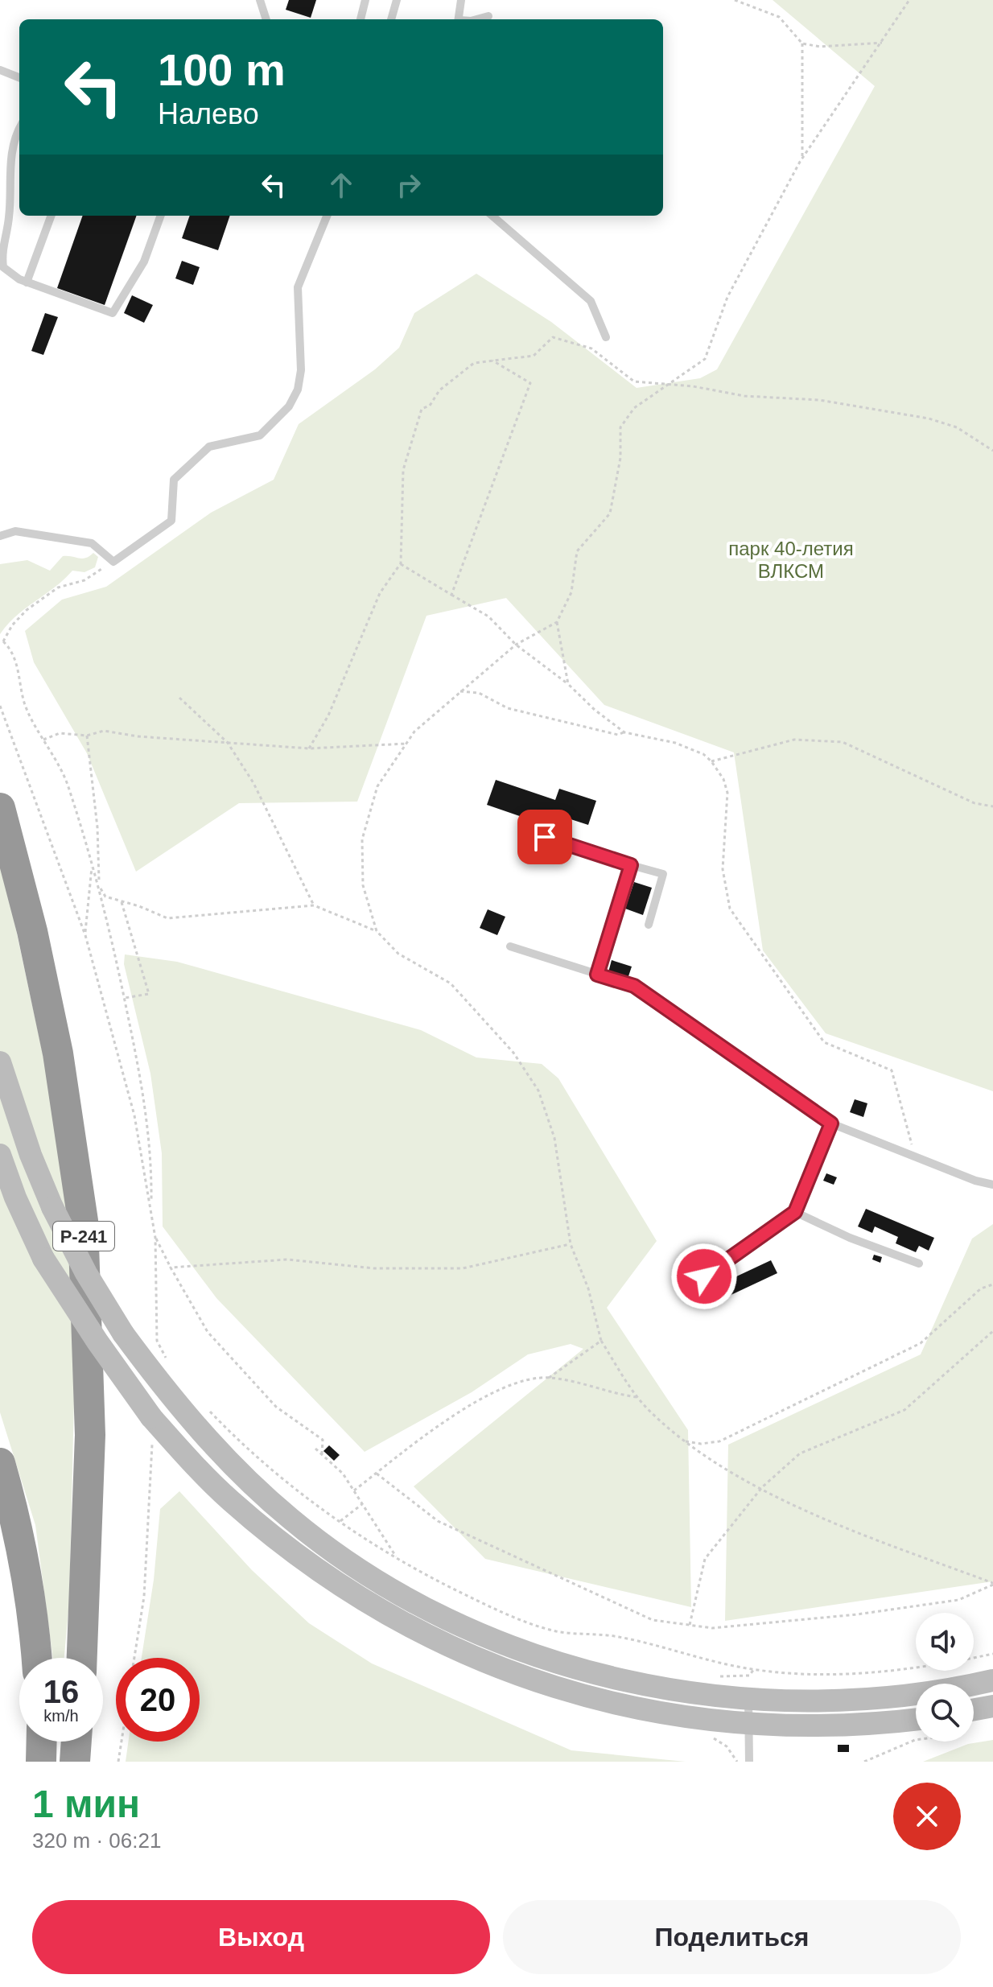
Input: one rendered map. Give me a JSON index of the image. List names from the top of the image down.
{
  "streets": {
    "highway": ["Р-241"]
  },
  "parks": ["парк 40-летия ВЛКСМ"],
  "page": {
    "turn": ["100 m", "Налево"],
    "speed": "16 km/h",
    "limit": "20",
    "heading": ["1 мин", "320 m · 06:21"],
    "buttons": ["Выход", "Поделиться"]
  }
}
